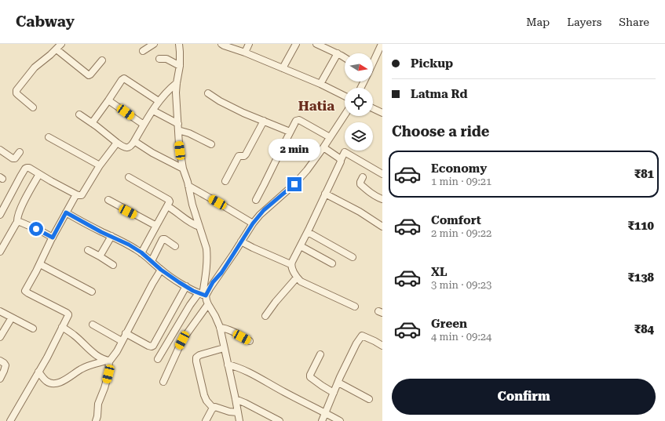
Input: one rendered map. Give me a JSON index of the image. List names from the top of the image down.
{
  "districts": ["Hatia"],
  "north": "right",
  "page": {
    "header": "Cabway",
    "nav": ["Map", "Layers", "Share"],
    "banner": ["Pickup", "Latma Rd"],
    "heading": "Choose a ride",
    "bubble": "2 min",
    "list": [
      {
        "name": "Economy",
        "note": "1 min · 09:21",
        "value": "₹81"
      },
      {
        "name": "Comfort",
        "note": "2 min · 09:22",
        "value": "₹110"
      },
      {
        "name": "XL",
        "note": "3 min · 09:23",
        "value": "₹138"
      },
      {
        "name": "Green",
        "note": "4 min · 09:24",
        "value": "₹84"
      }
    ],
    "buttons": "Confirm"
  }
}
